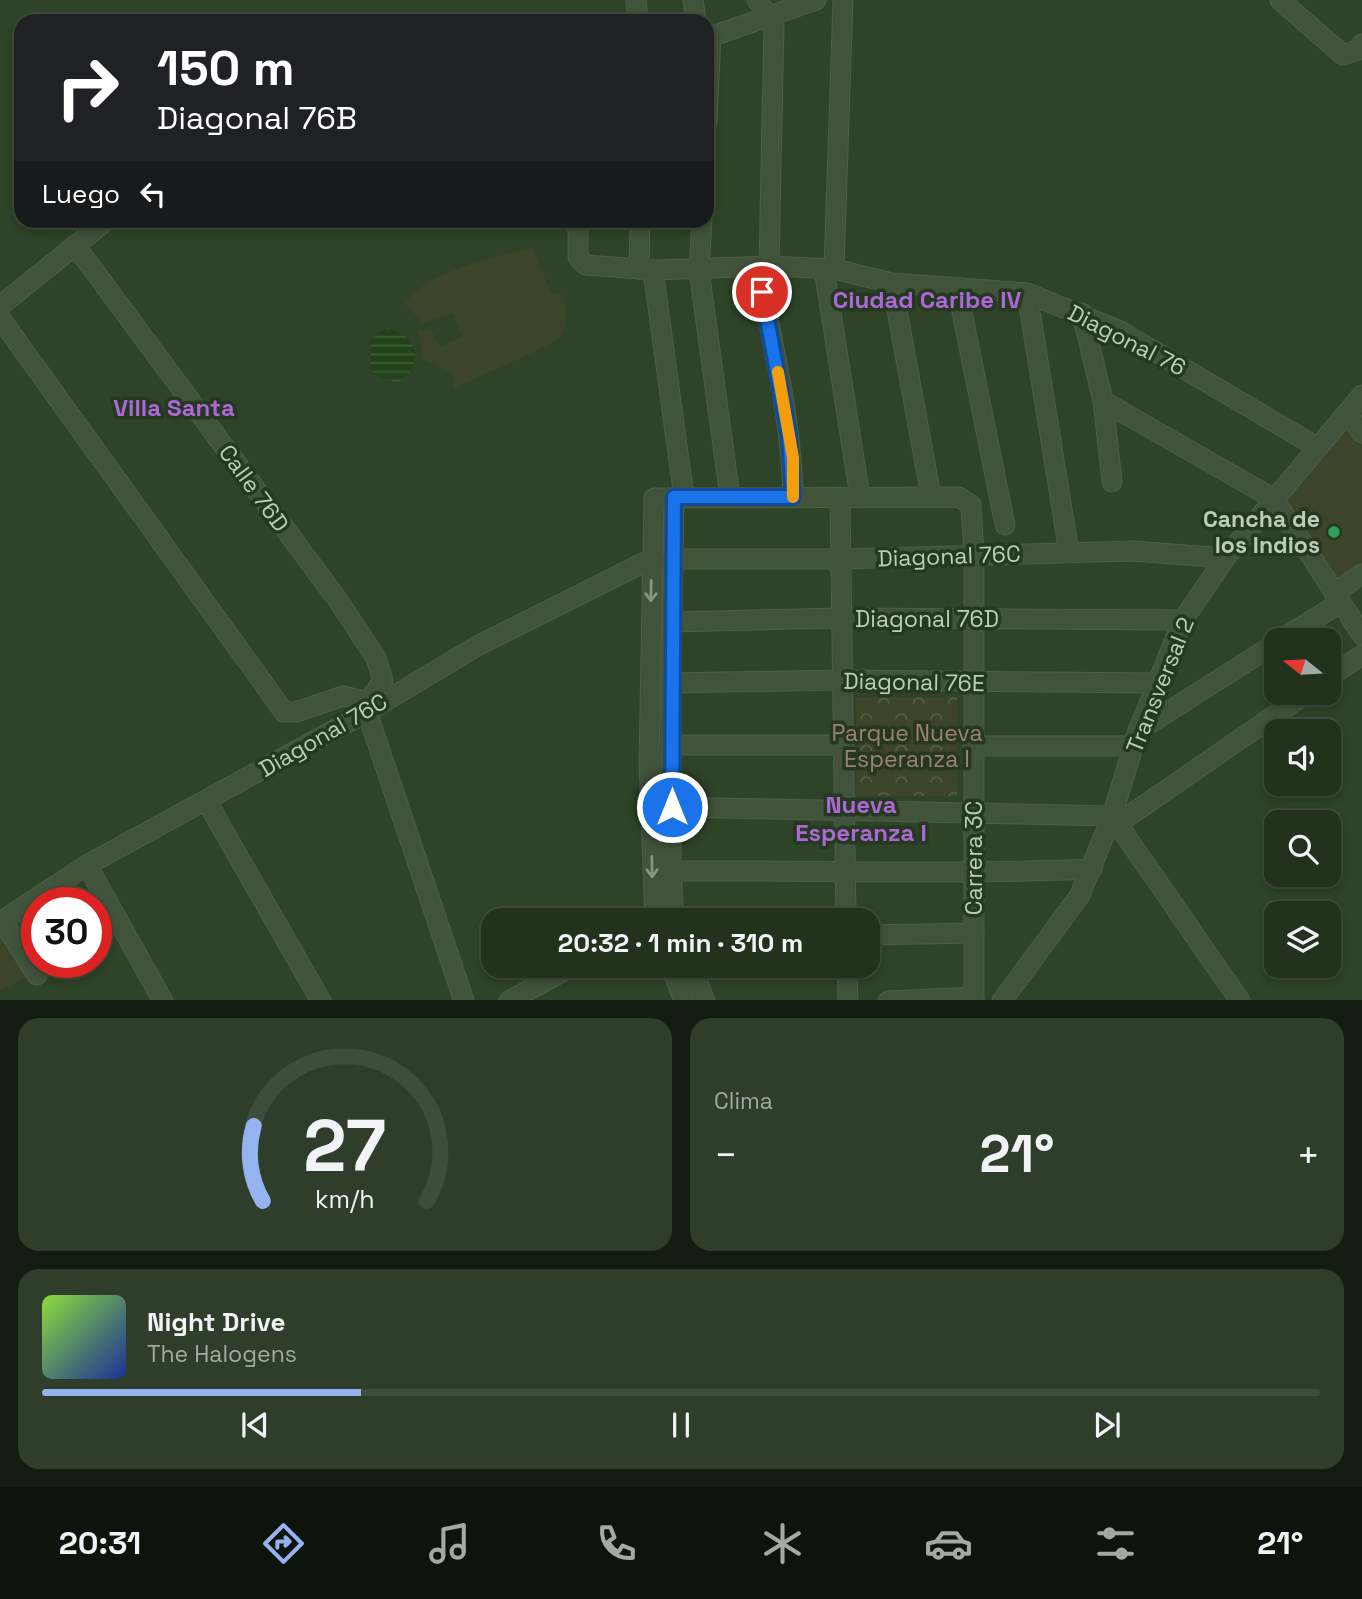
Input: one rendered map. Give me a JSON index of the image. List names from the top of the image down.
{
  "streets": {
    "street": [
      "Diagonal 76",
      "Calle 76D",
      "Diagonal 76C",
      "Diagonal 76D",
      "Diagonal 76E",
      "Transversal 2",
      "Carrera 3C"
    ]
  },
  "crossings": [
    ["Diagonal 76", "Transversal 2"],
    ["Calle 76D", "Diagonal 76C"],
    ["Diagonal 76C", "Transversal 2"],
    ["Diagonal 76C", "Carrera 3C"],
    ["Diagonal 76D", "Transversal 2"],
    ["Diagonal 76D", "Carrera 3C"],
    ["Diagonal 76E", "Transversal 2"],
    ["Diagonal 76E", "Carrera 3C"]
  ],
  "districts": ["Ciudad Caribe IV", "Villa Santa", "Nueva Esperanza I"],
  "parks": ["Parque Nueva Esperanza I"],
  "places": ["Cancha de los Indios"],
  "north": "left",
  "page": {
    "turn": ["150 m", "Diagonal 76B"],
    "then": "Luego",
    "limit": "30",
    "trip": "20:32 · 1 min · 310 m",
    "tile": "Clima",
    "heat": ["−", "21°", "+"],
    "song": ["Night Drive", "The Halogens"],
    "tabs": ["20:31", "21°"],
    "gauge": ["27", "km/h"]
  }
}
